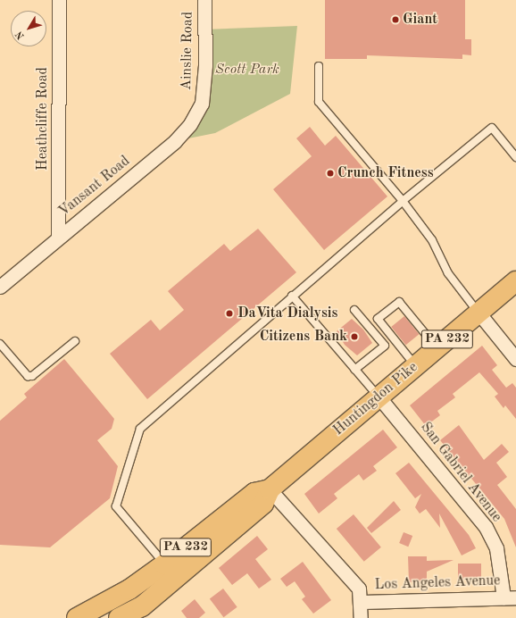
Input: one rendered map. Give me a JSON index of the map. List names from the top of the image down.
{
  "streets": {
    "main road": ["PA 232", "Huntingdon Pike"],
    "street": [
      "Ainslie Road",
      "Heathcliffe Road",
      "Vansant Road",
      "San Gabriel Avenue",
      "Los Angeles Avenue"
    ]
  },
  "crossings": [
    ["Ainslie Road", "Vansant Road"],
    ["Heathcliffe Road", "Vansant Road"],
    ["Huntingdon Pike", "San Gabriel Avenue"],
    ["San Gabriel Avenue", "Los Angeles Avenue"]
  ],
  "parks": ["Scott Park"],
  "places": [
    "Giant",
    "Crunch Fitness",
    "DaVita Dialysis",
    "Citizens Bank"
  ],
  "north": "bottom left"
}
